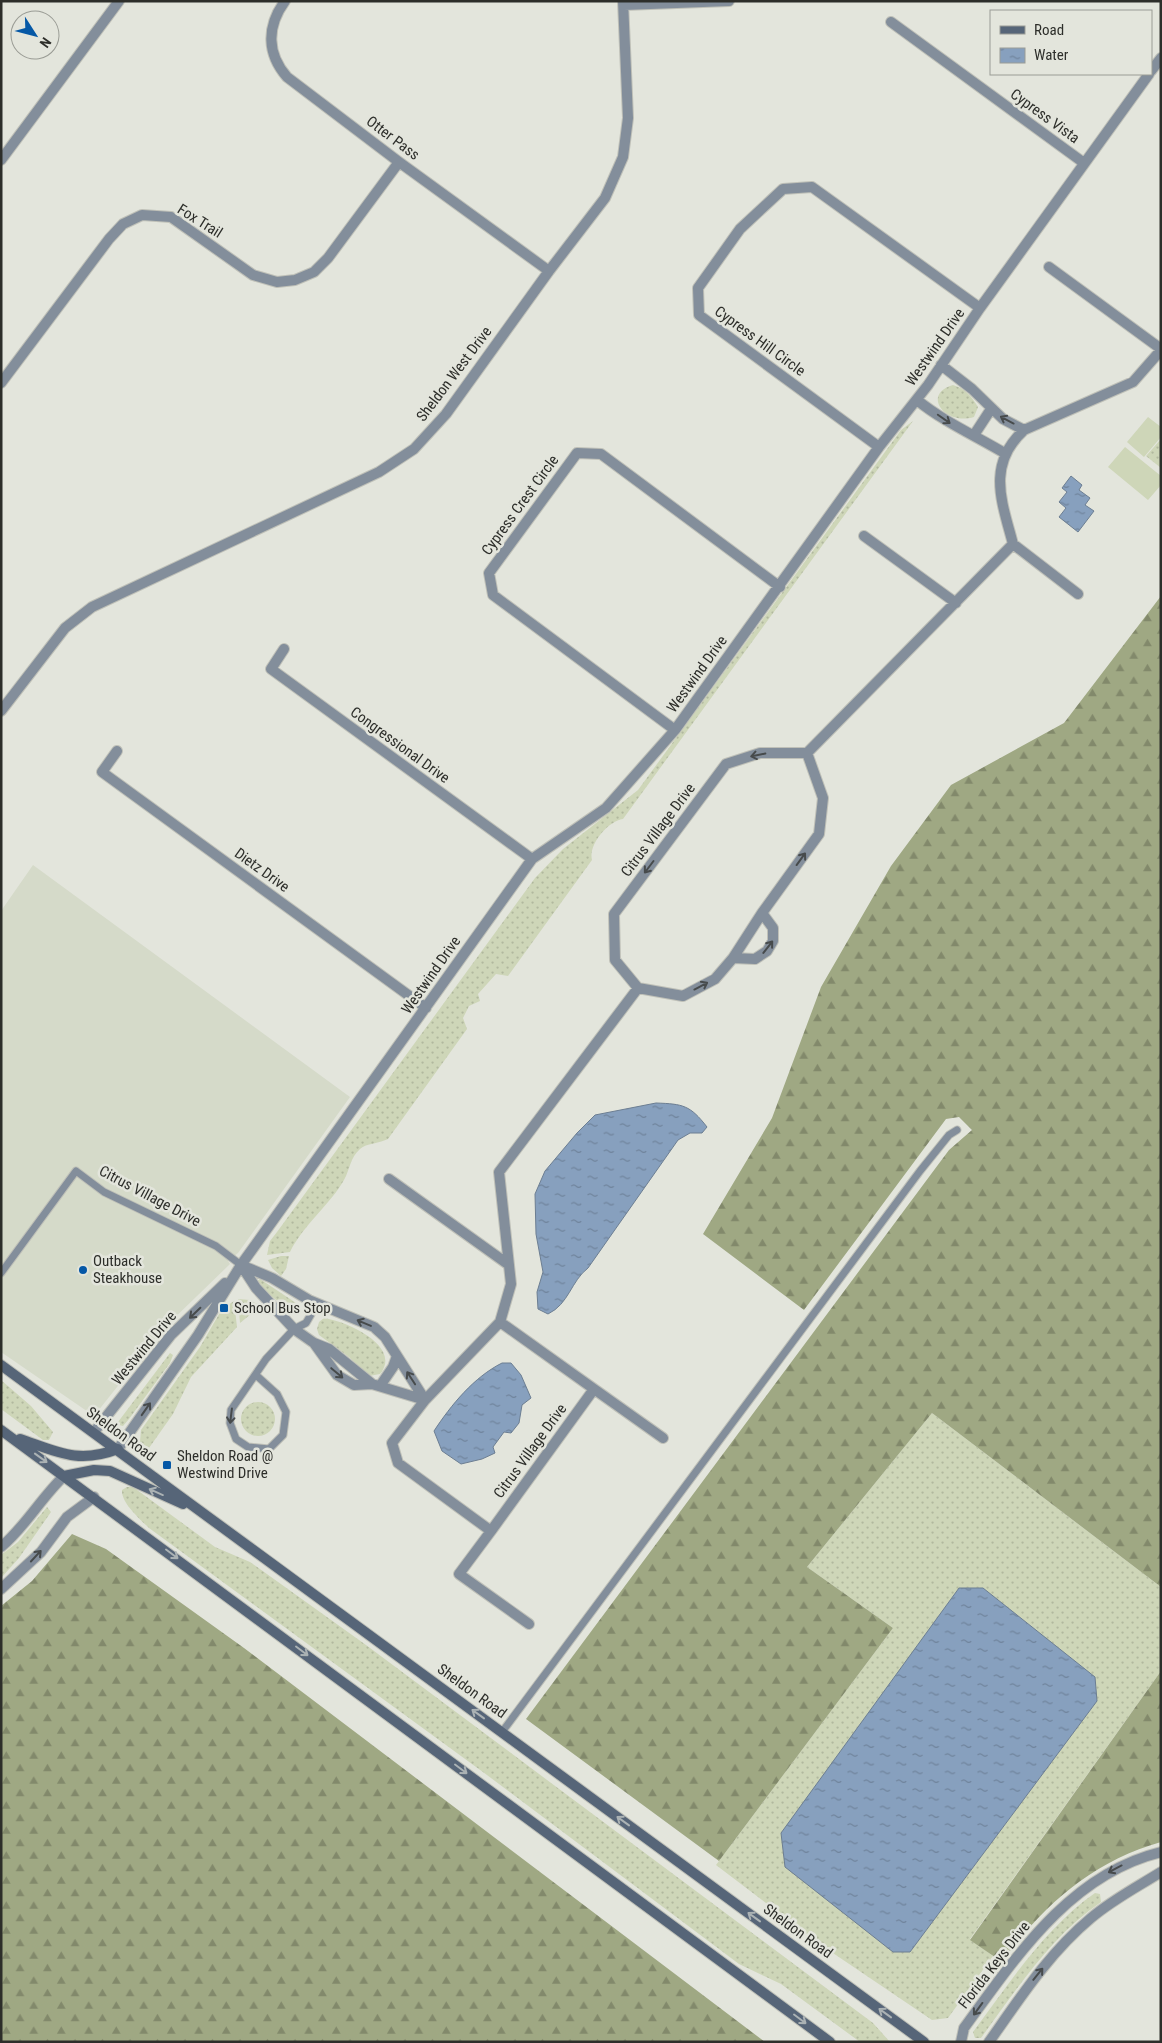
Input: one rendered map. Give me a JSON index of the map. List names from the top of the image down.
{
  "streets": {
    "main road": ["Sheldon Road"],
    "street": [
      "Cypress Vista",
      "Otter Pass",
      "Fox Trail",
      "Cypress Hill Circle",
      "Westwind Drive",
      "Sheldon West Drive",
      "Cypress Crest Circle",
      "Congressional Drive",
      "Citrus Village Drive",
      "Dietz Drive",
      "Florida Keys Drive"
    ]
  },
  "crossings": [
    ["Cypress Vista", "Westwind Drive"],
    ["Otter Pass", "Fox Trail"],
    ["Otter Pass", "Sheldon West Drive"],
    ["Cypress Hill Circle", "Westwind Drive"],
    ["Westwind Drive", "Cypress Crest Circle"],
    ["Westwind Drive", "Congressional Drive"],
    ["Westwind Drive", "Citrus Village Drive"],
    ["Westwind Drive", "Dietz Drive"],
    ["Westwind Drive", "Sheldon Road"]
  ],
  "places": {
    "other": ["Outback Steakhouse"],
    "transit": ["School Bus Stop", "Sheldon Road @ Westwind Drive"]
  },
  "legend": ["Road", "Water"],
  "north": "bottom right"
}
